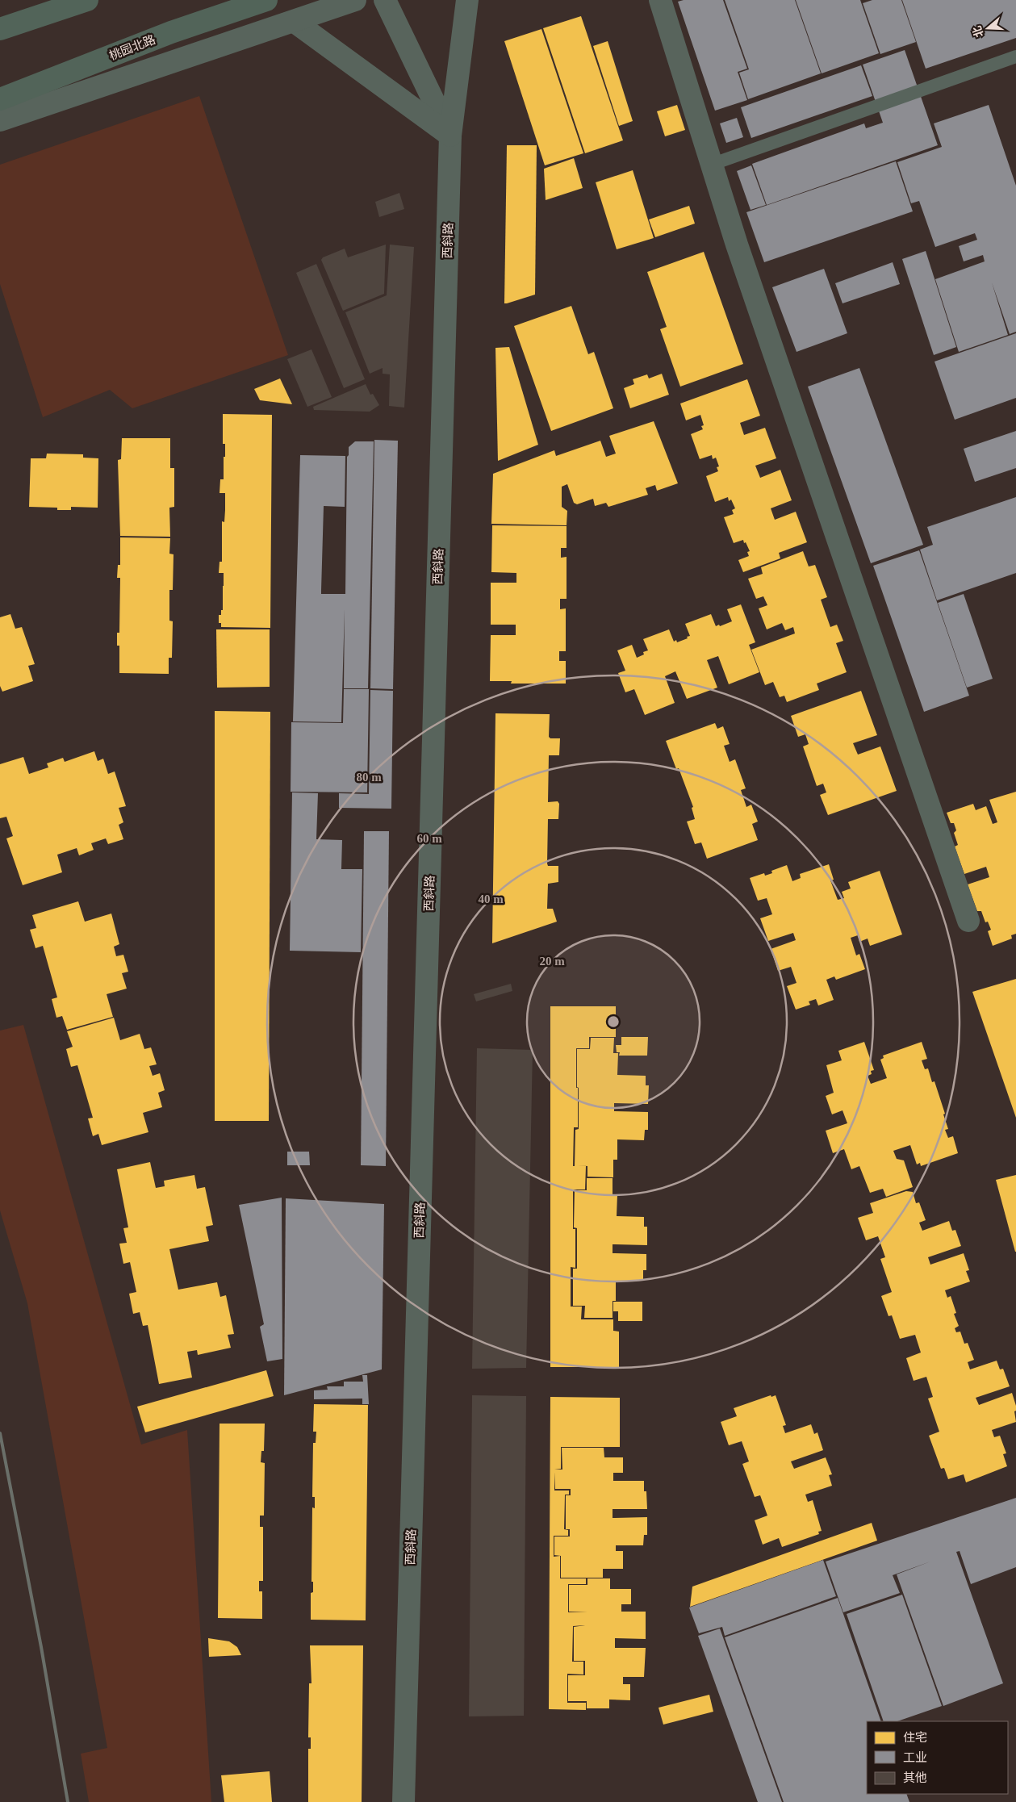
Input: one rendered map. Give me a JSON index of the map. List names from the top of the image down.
{
  "streets": {
    "main road": ["桃园北路"],
    "street": ["西斜路"]
  },
  "legend": ["住宅", "工业", "其他"],
  "north": "left",
  "rings": [
    "80 m",
    "60 m",
    "40 m",
    "20 m"
  ]
}
